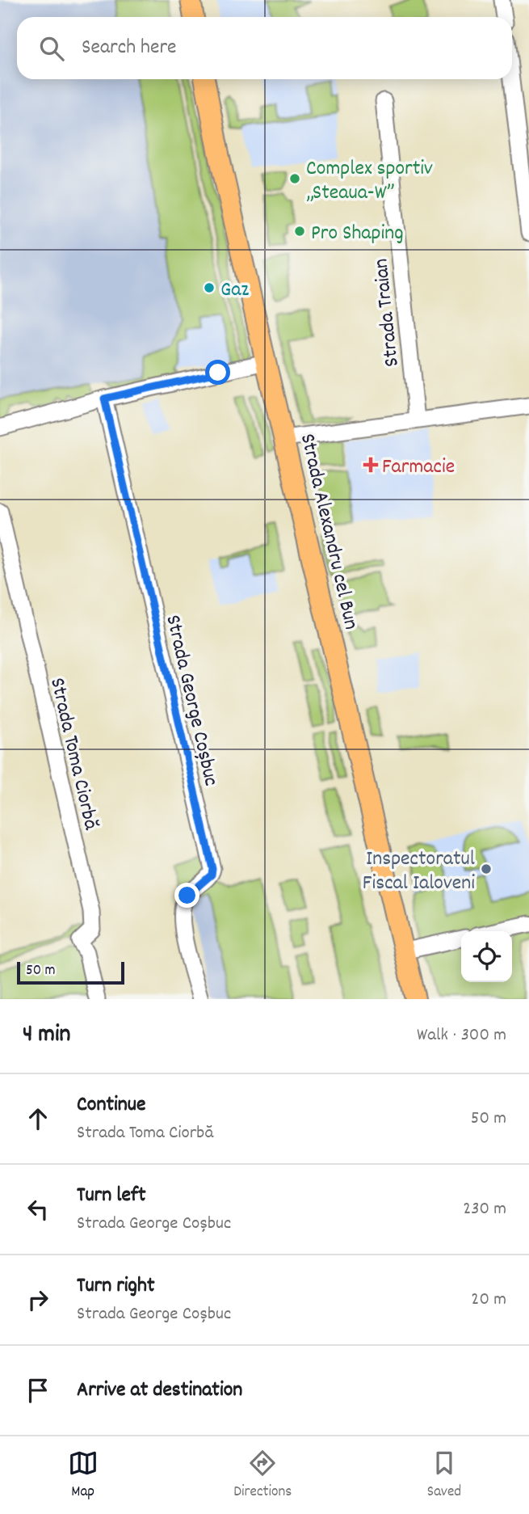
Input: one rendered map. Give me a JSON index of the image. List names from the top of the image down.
{
  "streets": {
    "main road": ["Strada Alexandru cel Bun"],
    "street": ["Strada Traian", "Strada George Coșbuc", "Strada Toma Ciorbă"]
  },
  "places": {
    "other": [
      "Complex sportiv „Steaua-W”",
      "Pro Shaping",
      "Gaz",
      "Inspectoratul Fiscal Ialoveni"
    ],
    "health": ["Farmacie"]
  },
  "scale_bar": "50 m",
  "page": {
    "search": "Search here",
    "scale": "50 m",
    "heading": ["4 min", "Walk · 300 m"],
    "list": [
      ["Continue", "Strada Toma Ciorbă", "50 m"],
      ["Turn left", "Strada George Coșbuc", "230 m"],
      ["Turn right", "Strada George Coșbuc", "20 m"],
      "Arrive at destination"
    ],
    "nav": ["Map", "Directions", "Saved"]
  }
}
